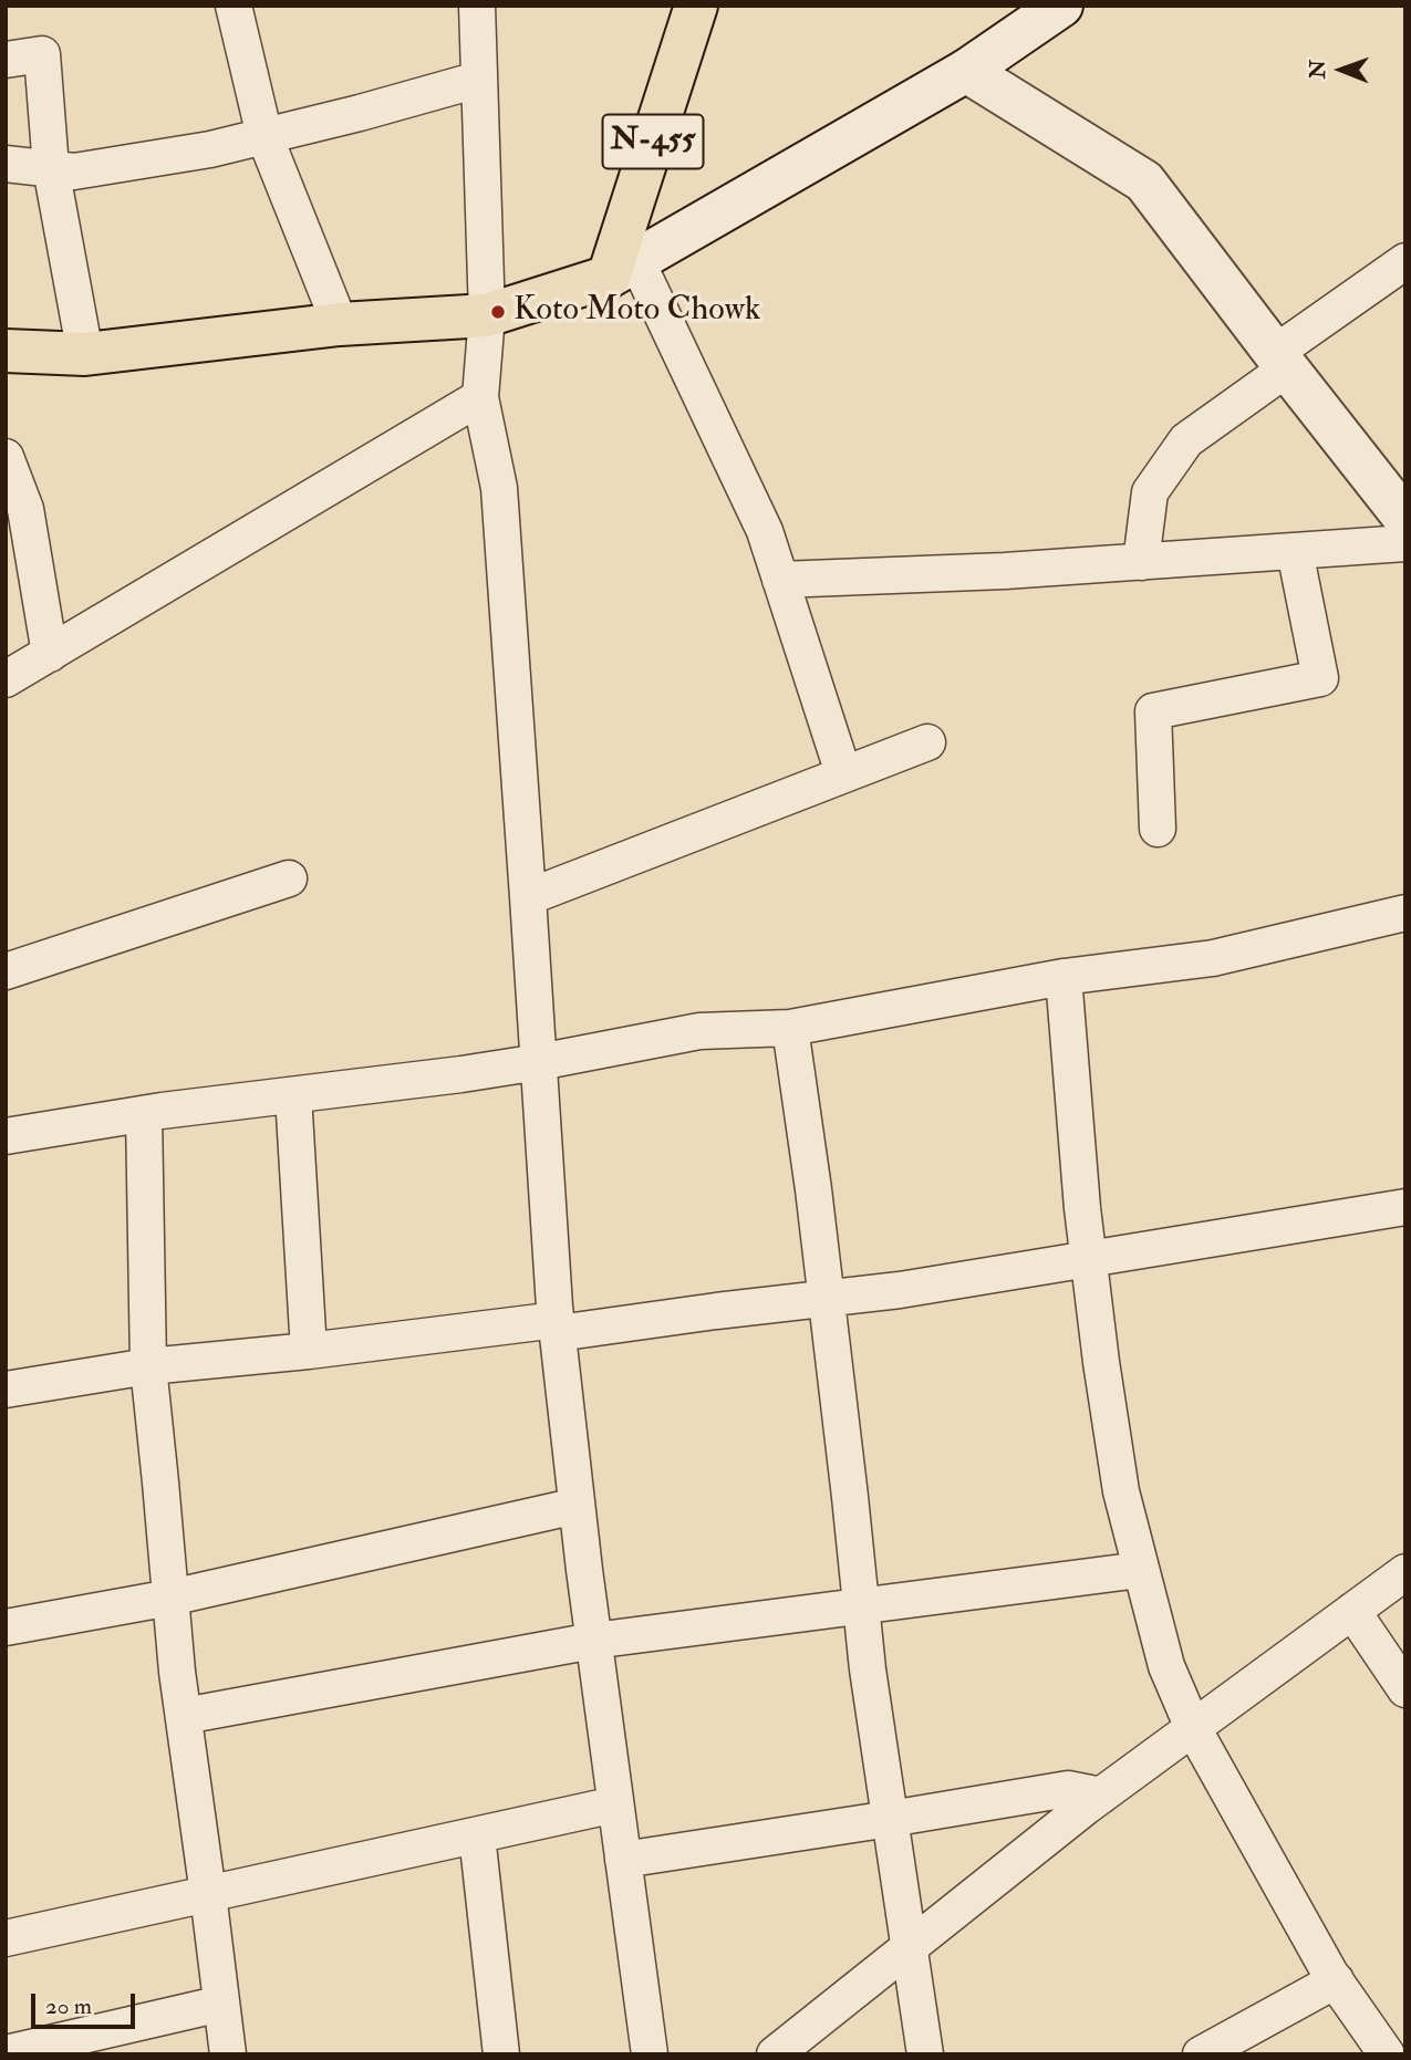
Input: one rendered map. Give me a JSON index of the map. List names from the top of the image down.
{
  "streets": {
    "highway": ["N-455"]
  },
  "places": ["Koto Moto Chowk"],
  "scale_bar": "20 m",
  "north": "left"
}
